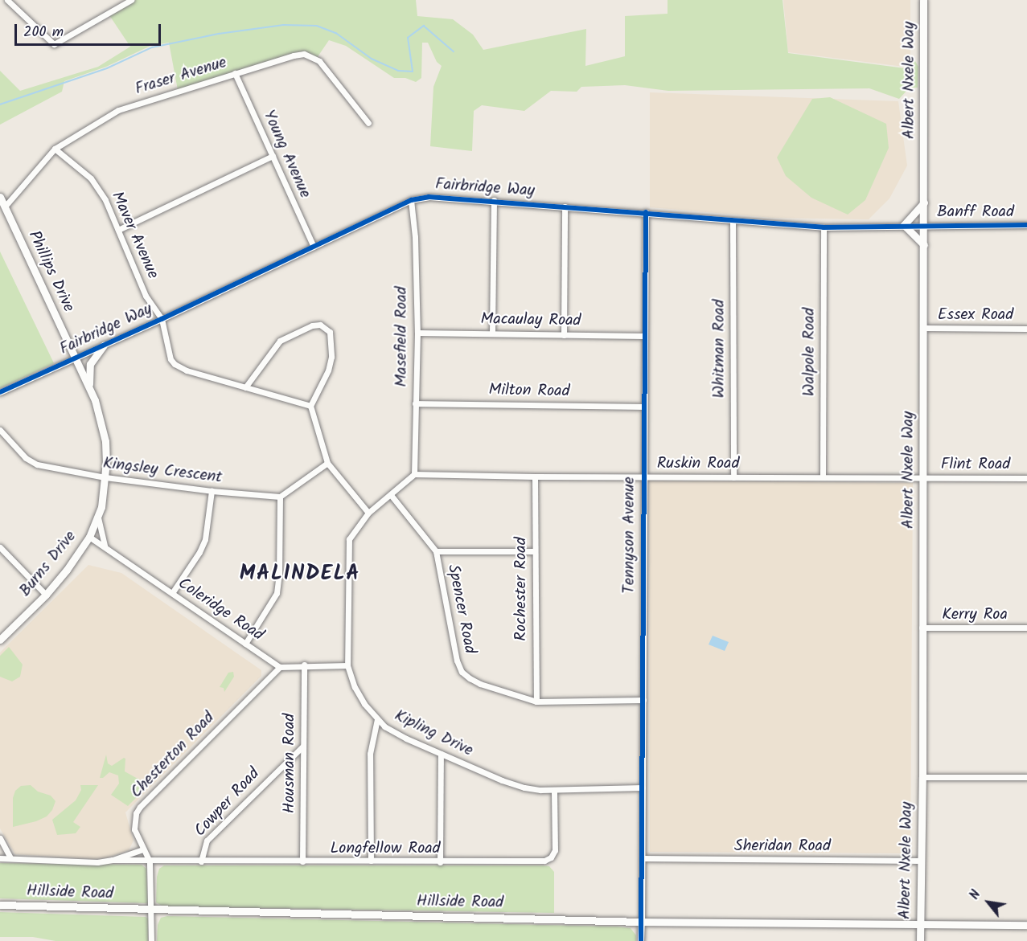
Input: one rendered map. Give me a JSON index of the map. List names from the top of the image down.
{
  "streets": {
    "main road": [
      "Albert Nxele Way",
      "Phillips Drive",
      "Burns Drive",
      "Hillside Road"
    ],
    "street": [
      "Fraser Avenue",
      "Young Avenue",
      "Fairbridge Way",
      "Banff Road",
      "Maver Avenue",
      "Essex Road",
      "Macaulay Road",
      "Masefield Road",
      "Whitman Road",
      "Walpole Road",
      "Milton Road",
      "Ruskin Road",
      "Flint Road",
      "Kingsley Crescent",
      "Tennyson Avenue",
      "Rochester Road",
      "Spencer Road",
      "Coleridge Road",
      "Kerry Roa",
      "Kipling Drive",
      "Chesterton Road",
      "Housman Road",
      "Cowper Road",
      "Sheridan Road",
      "Longfellow Road"
    ]
  },
  "crossings": [
    ["Fraser Avenue", "Young Avenue"],
    ["Fraser Avenue", "Maver Avenue"],
    ["Fraser Avenue", "Phillips Drive"],
    ["Albert Nxele Way", "Fairbridge Way"],
    ["Albert Nxele Way", "Banff Road"],
    ["Albert Nxele Way", "Essex Road"],
    ["Albert Nxele Way", "Ruskin Road"],
    ["Albert Nxele Way", "Flint Road"],
    ["Albert Nxele Way", "Kerry Roa"],
    ["Albert Nxele Way", "Sheridan Road"],
    ["Albert Nxele Way", "Hillside Road"],
    ["Young Avenue", "Fairbridge Way"],
    ["Fairbridge Way", "Banff Road"],
    ["Fairbridge Way", "Maver Avenue"],
    ["Fairbridge Way", "Phillips Drive"],
    ["Fairbridge Way", "Masefield Road"],
    ["Fairbridge Way", "Whitman Road"],
    ["Fairbridge Way", "Walpole Road"],
    ["Fairbridge Way", "Tennyson Avenue"],
    ["Fairbridge Way", "Burns Drive"],
    ["Phillips Drive", "Burns Drive"],
    ["Macaulay Road", "Masefield Road"],
    ["Macaulay Road", "Tennyson Avenue"],
    ["Masefield Road", "Milton Road"],
    ["Masefield Road", "Ruskin Road"],
    ["Masefield Road", "Kipling Drive"],
    ["Whitman Road", "Ruskin Road"],
    ["Walpole Road", "Ruskin Road"],
    ["Milton Road", "Tennyson Avenue"],
    ["Ruskin Road", "Flint Road"],
    ["Ruskin Road", "Tennyson Avenue"],
    ["Ruskin Road", "Rochester Road"],
    ["Ruskin Road", "Kipling Drive"],
    ["Kingsley Crescent", "Burns Drive"],
    ["Tennyson Avenue", "Spencer Road"],
    ["Tennyson Avenue", "Kipling Drive"],
    ["Tennyson Avenue", "Sheridan Road"],
    ["Tennyson Avenue", "Hillside Road"],
    ["Burns Drive", "Coleridge Road"],
    ["Rochester Road", "Spencer Road"],
    ["Spencer Road", "Kipling Drive"],
    ["Coleridge Road", "Chesterton Road"],
    ["Kipling Drive", "Longfellow Road"],
    ["Chesterton Road", "Longfellow Road"],
    ["Chesterton Road", "Hillside Road"],
    ["Housman Road", "Cowper Road"],
    ["Housman Road", "Longfellow Road"],
    ["Cowper Road", "Longfellow Road"]
  ],
  "districts": ["MALINDELA"],
  "scale_bar": "200 m",
  "north": "top left"
}
